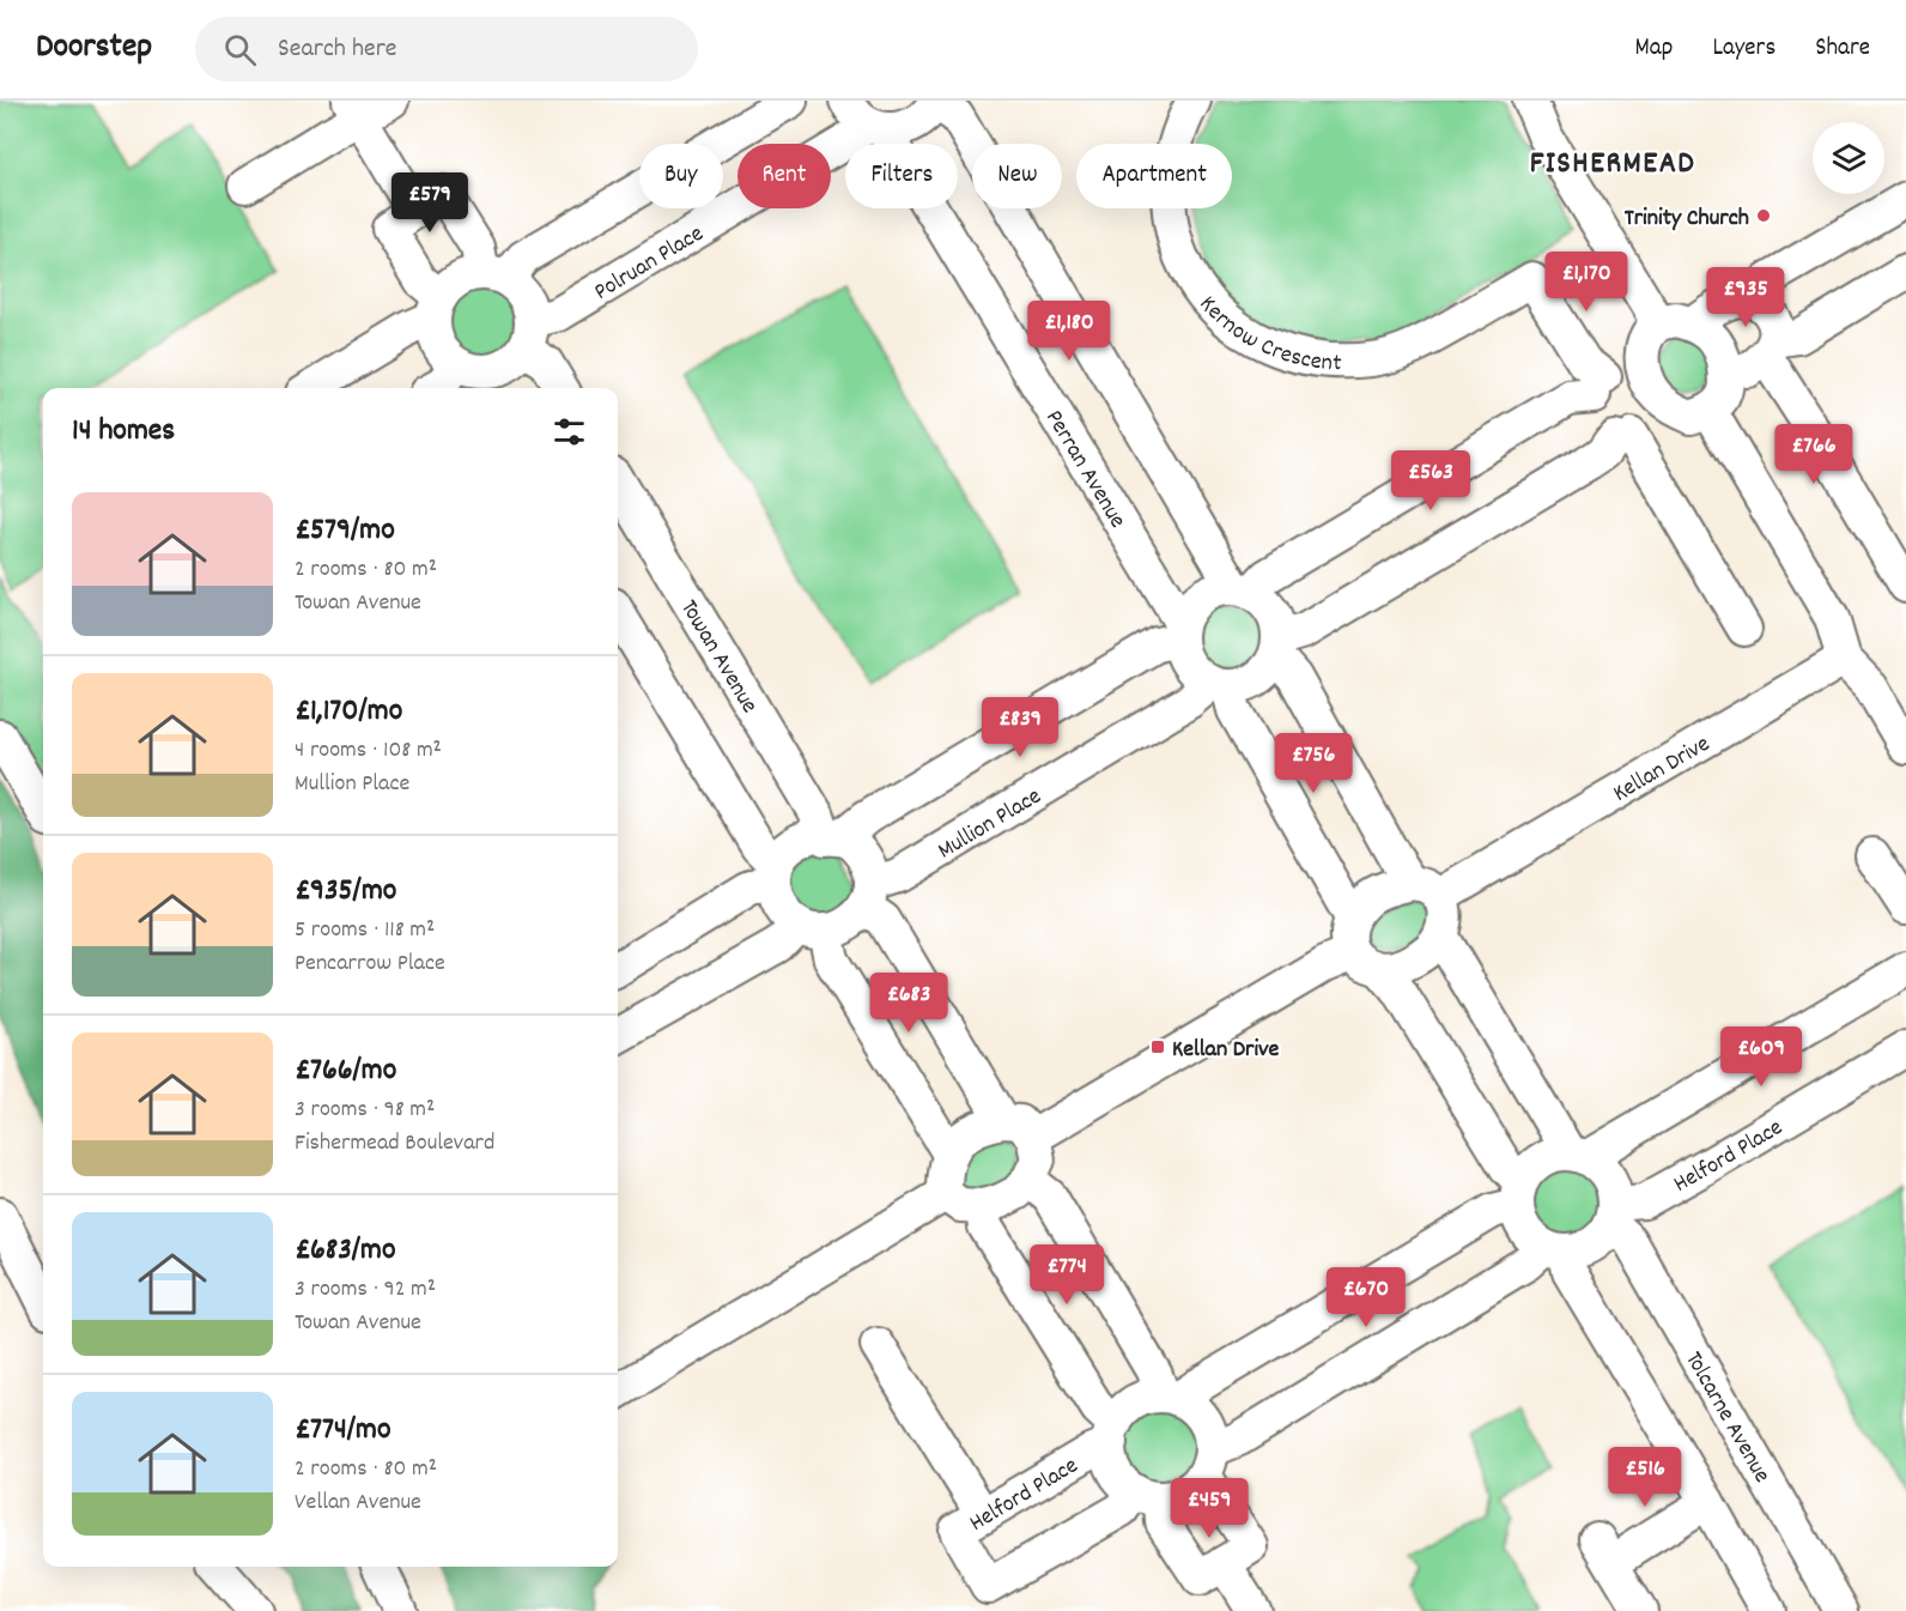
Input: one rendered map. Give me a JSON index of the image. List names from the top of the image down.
{
  "streets": {
    "street": [
      "Polruan Place",
      "Kernow Crescent",
      "Perran Avenue",
      "Towan Avenue",
      "Kellan Drive",
      "Mullion Place",
      "Helford Place",
      "Tolcarne Avenue"
    ]
  },
  "crossings": [
    ["Polruan Place", "Perran Avenue"],
    ["Perran Avenue", "Mullion Place"],
    ["Towan Avenue", "Mullion Place"],
    ["Helford Place", "Tolcarne Avenue"]
  ],
  "districts": ["FISHERMEAD"],
  "places": {
    "other": ["Trinity Church"],
    "transit": ["Kellan Drive"]
  },
  "page": {
    "header": "Doorstep",
    "search": "Search here",
    "nav": ["Map", "Layers", "Share"],
    "chip": [
      "Buy",
      "Rent",
      "Filters",
      "New",
      "Apartment"
    ],
    "price": [
      "£579",
      "£1,170",
      "£935",
      "£1,180",
      "£766",
      "£563",
      "£839",
      "£756",
      "£683",
      "£609",
      "£774",
      "£670",
      "£516",
      "£459"
    ],
    "heading": "14 homes",
    "list": [
      {
        "name": "£579/mo",
        "note": "2 rooms · 80 m² · Towan Avenue"
      },
      {
        "name": "£1,170/mo",
        "note": "4 rooms · 108 m² · Mullion Place"
      },
      {
        "name": "£935/mo",
        "note": "5 rooms · 118 m² · Pencarrow Place"
      },
      {
        "name": "£766/mo",
        "note": "3 rooms · 98 m² · Fishermead Boulevard"
      },
      {
        "name": "£683/mo",
        "note": "3 rooms · 92 m² · Towan Avenue"
      },
      {
        "name": "£774/mo",
        "note": "2 rooms · 80 m² · Vellan Avenue"
      }
    ]
  }
}
